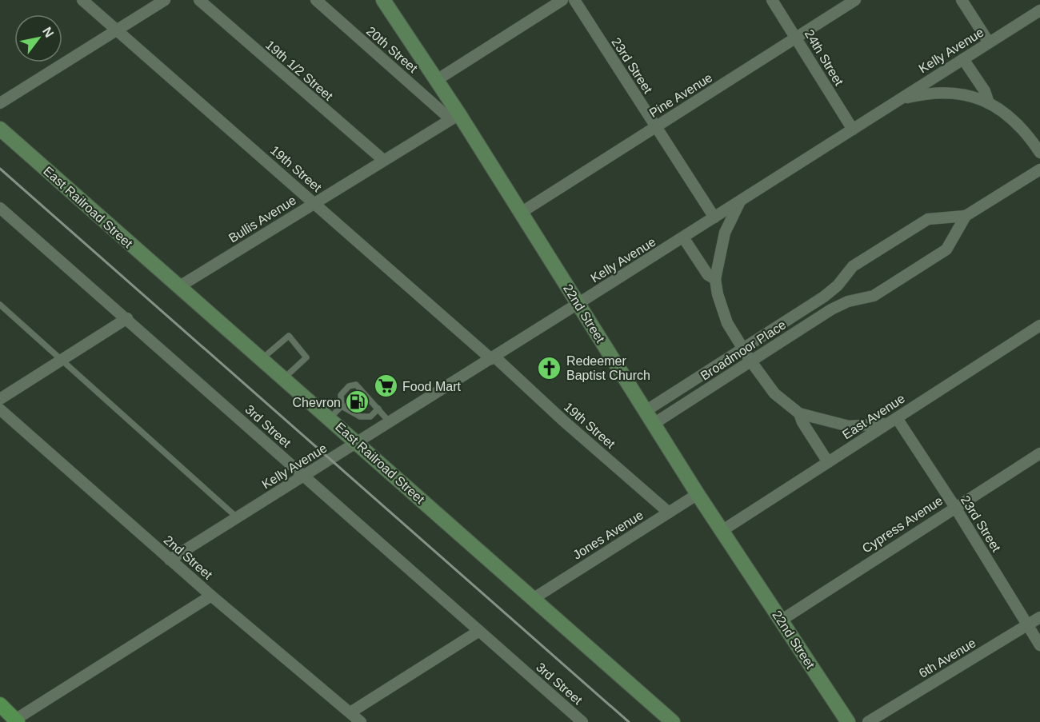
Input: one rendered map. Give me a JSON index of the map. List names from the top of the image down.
{
  "streets": {
    "street": [
      "20th Street",
      "Kelly Avenue",
      "24th Street",
      "23rd Street",
      "19th 1/2 Street",
      "Pine Avenue",
      "19th Street",
      "East Railroad Street",
      "Bullis Avenue",
      "22nd Street",
      "Broadmoor Place",
      "East Avenue",
      "3rd Street",
      "Cypress Avenue",
      "Jones Avenue",
      "2nd Street",
      "6th Avenue"
    ]
  },
  "crossings": [
    ["20th Street", "Bullis Avenue"],
    ["20th Street", "22nd Street"],
    ["Kelly Avenue", "24th Street"],
    ["Kelly Avenue", "23rd Street"],
    ["Kelly Avenue", "19th Street"],
    ["Kelly Avenue", "East Railroad Street"],
    ["Kelly Avenue", "22nd Street"],
    ["Kelly Avenue", "3rd Street"],
    ["Kelly Avenue", "2nd Street"],
    ["24th Street", "Pine Avenue"],
    ["23rd Street", "Pine Avenue"],
    ["23rd Street", "East Avenue"],
    ["23rd Street", "Cypress Avenue"],
    ["23rd Street", "6th Avenue"],
    ["19th 1/2 Street", "Bullis Avenue"],
    ["Pine Avenue", "22nd Street"],
    ["19th Street", "Bullis Avenue"],
    ["19th Street", "Jones Avenue"],
    ["East Railroad Street", "Bullis Avenue"],
    ["East Railroad Street", "Jones Avenue"],
    ["Bullis Avenue", "22nd Street"],
    ["22nd Street", "Broadmoor Place"],
    ["22nd Street", "East Avenue"],
    ["22nd Street", "Cypress Avenue"],
    ["22nd Street", "Jones Avenue"]
  ],
  "places": {
    "church": ["Redeemer Baptist Church"],
    "supermarket": ["Food Mart"],
    "fuel station": ["Chevron"]
  },
  "north": "top right"
}
